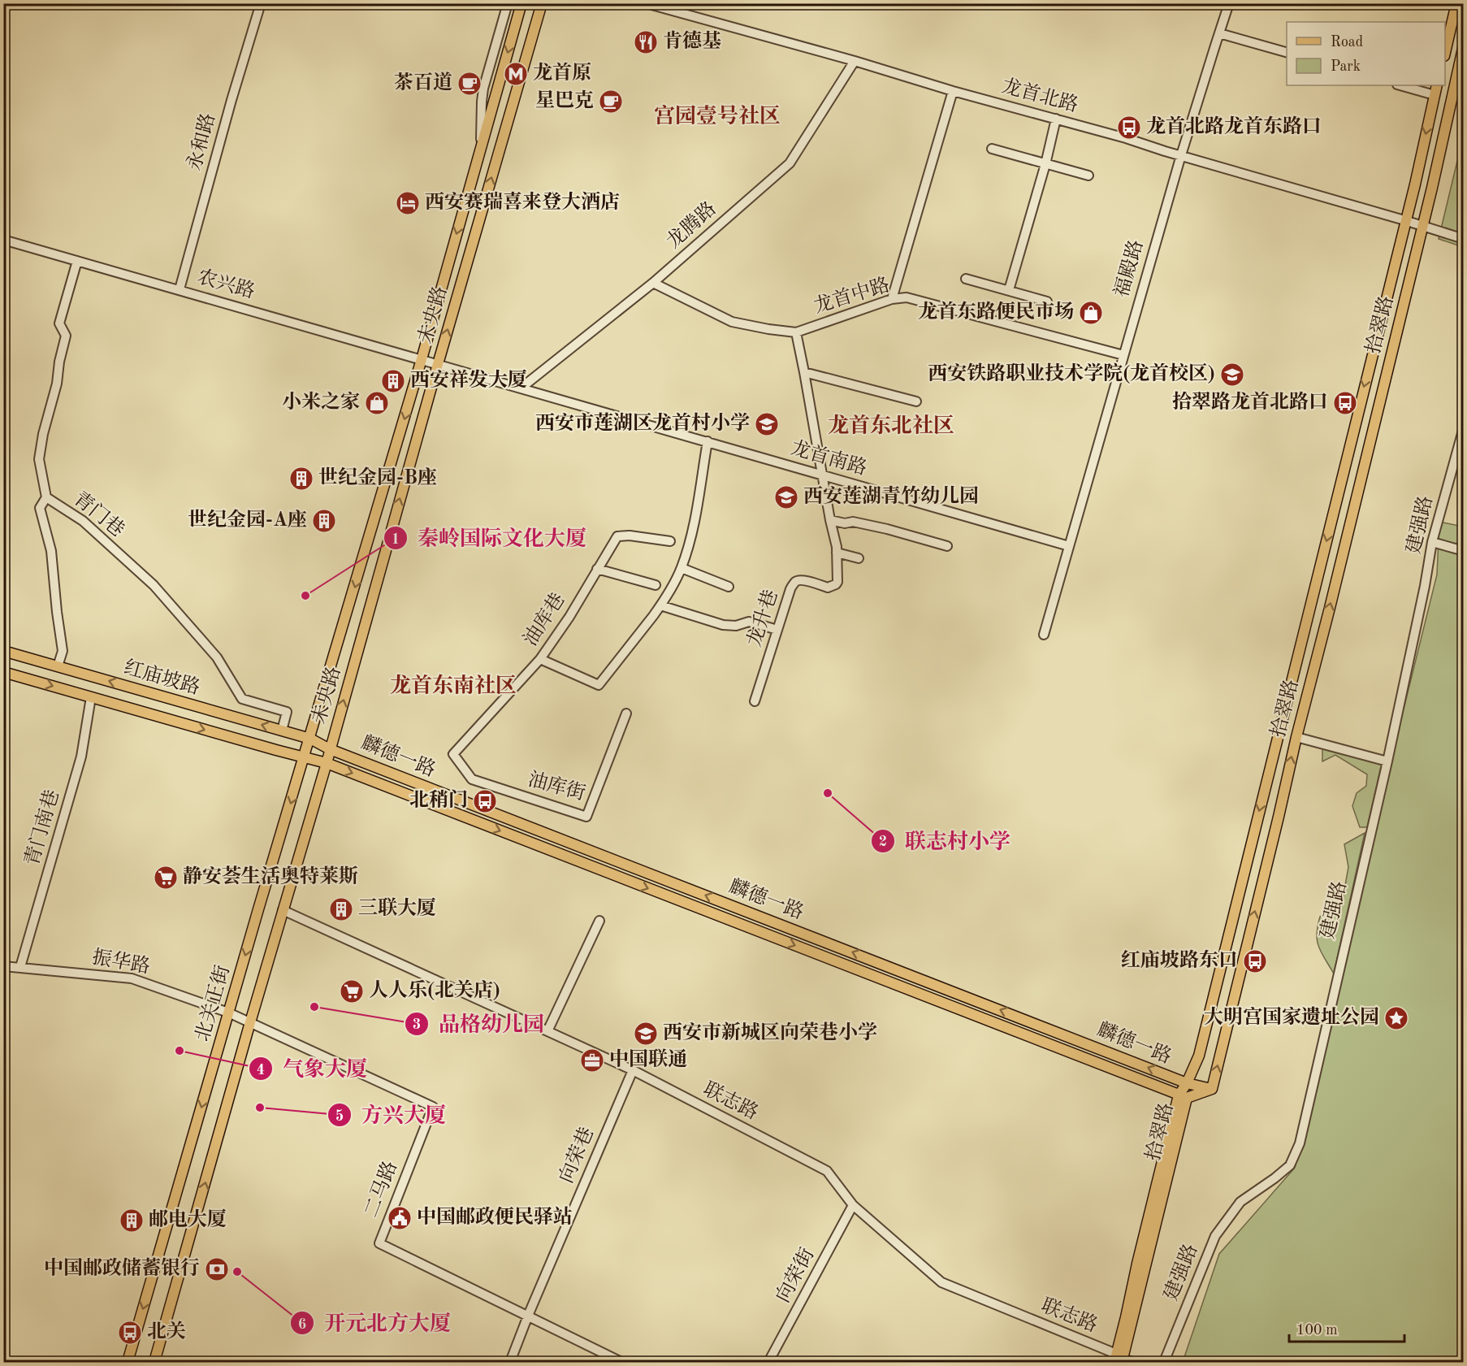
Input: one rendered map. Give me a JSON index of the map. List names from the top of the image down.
{
  "streets": {
    "main road": [
      "未央路",
      "拾翠路",
      "红庙坡路",
      "麟德一路",
      "北关正街"
    ],
    "street": [
      "龙首北路",
      "永和路",
      "龙腾路",
      "福殿路",
      "农兴路",
      "龙首中路",
      "龙首南路",
      "青门巷",
      "建强路",
      "龙升巷",
      "油库巷",
      "油库街",
      "青门南巷",
      "振华路",
      "联志路",
      "向荣巷",
      "二马路",
      "向荣街"
    ]
  },
  "crossings": [
    ["龙首北路", "龙腾路"],
    ["龙首北路", "福殿路"],
    ["龙首北路", "拾翠路"],
    ["永和路", "农兴路"],
    ["龙腾路", "龙首中路"],
    ["龙腾路", "龙首南路"],
    ["福殿路", "龙首中路"],
    ["福殿路", "龙首南路"],
    ["农兴路", "未央路"],
    ["农兴路", "龙首南路"],
    ["农兴路", "青门巷"],
    ["龙首中路", "龙升巷"],
    ["未央路", "龙首南路"],
    ["未央路", "红庙坡路"],
    ["未央路", "麟德一路"],
    ["未央路", "北关正街"],
    ["拾翠路", "麟德一路"],
    ["拾翠路", "联志路"],
    ["龙首南路", "龙升巷"],
    ["青门巷", "红庙坡路"],
    ["油库巷", "油库街"],
    ["红庙坡路", "麟德一路"],
    ["红庙坡路", "青门南巷"],
    ["红庙坡路", "北关正街"],
    ["麟德一路", "北关正街"],
    ["青门南巷", "振华路"],
    ["振华路", "北关正街"],
    ["振华路", "二马路"],
    ["北关正街", "联志路"],
    ["北关正街", "二马路"],
    ["联志路", "向荣巷"],
    ["联志路", "向荣街"],
    ["向荣巷", "二马路"]
  ],
  "districts": ["宫园壹号社区", "龙首东北社区", "龙首东南社区"],
  "places": {
    "restaurant": ["肯德基"],
    "metro station": ["龙首原"],
    "cafe": ["茶百道", "星巴克"],
    "bus stop": [
      "龙首北路龙首东路口",
      "拾翠路龙首北路口",
      "北稍门",
      "红庙坡路东口",
      "北关"
    ],
    "hotel": ["西安赛瑞喜来登大酒店"],
    "shop": ["龙首东路便民市场", "小米之家"],
    "school or university": [
      "西安铁路职业技术学院(龙首校区)",
      "西安市莲湖区龙首村小学",
      "西安莲湖青竹幼儿园",
      "西安市新城区向荣巷小学"
    ],
    "building": [
      "西安祥发大厦",
      "世纪金园-B座",
      "世纪金园-A座",
      "三联大厦",
      "邮电大厦"
    ],
    "other": [
      "秦岭国际文化大厦",
      "联志村小学",
      "品格幼儿园",
      "气象大厦",
      "方兴大厦",
      "开元北方大厦"
    ],
    "supermarket": ["静安荟生活奥特莱斯", "人人乐(北关店)"],
    "place": ["大明宫国家遗址公园"],
    "office": ["中国联通"],
    "public building": ["中国邮政便民驿站"],
    "bank": ["中国邮政储蓄银行"]
  },
  "legend": ["Road", "Park"],
  "scale_bar": "100 m"
}
